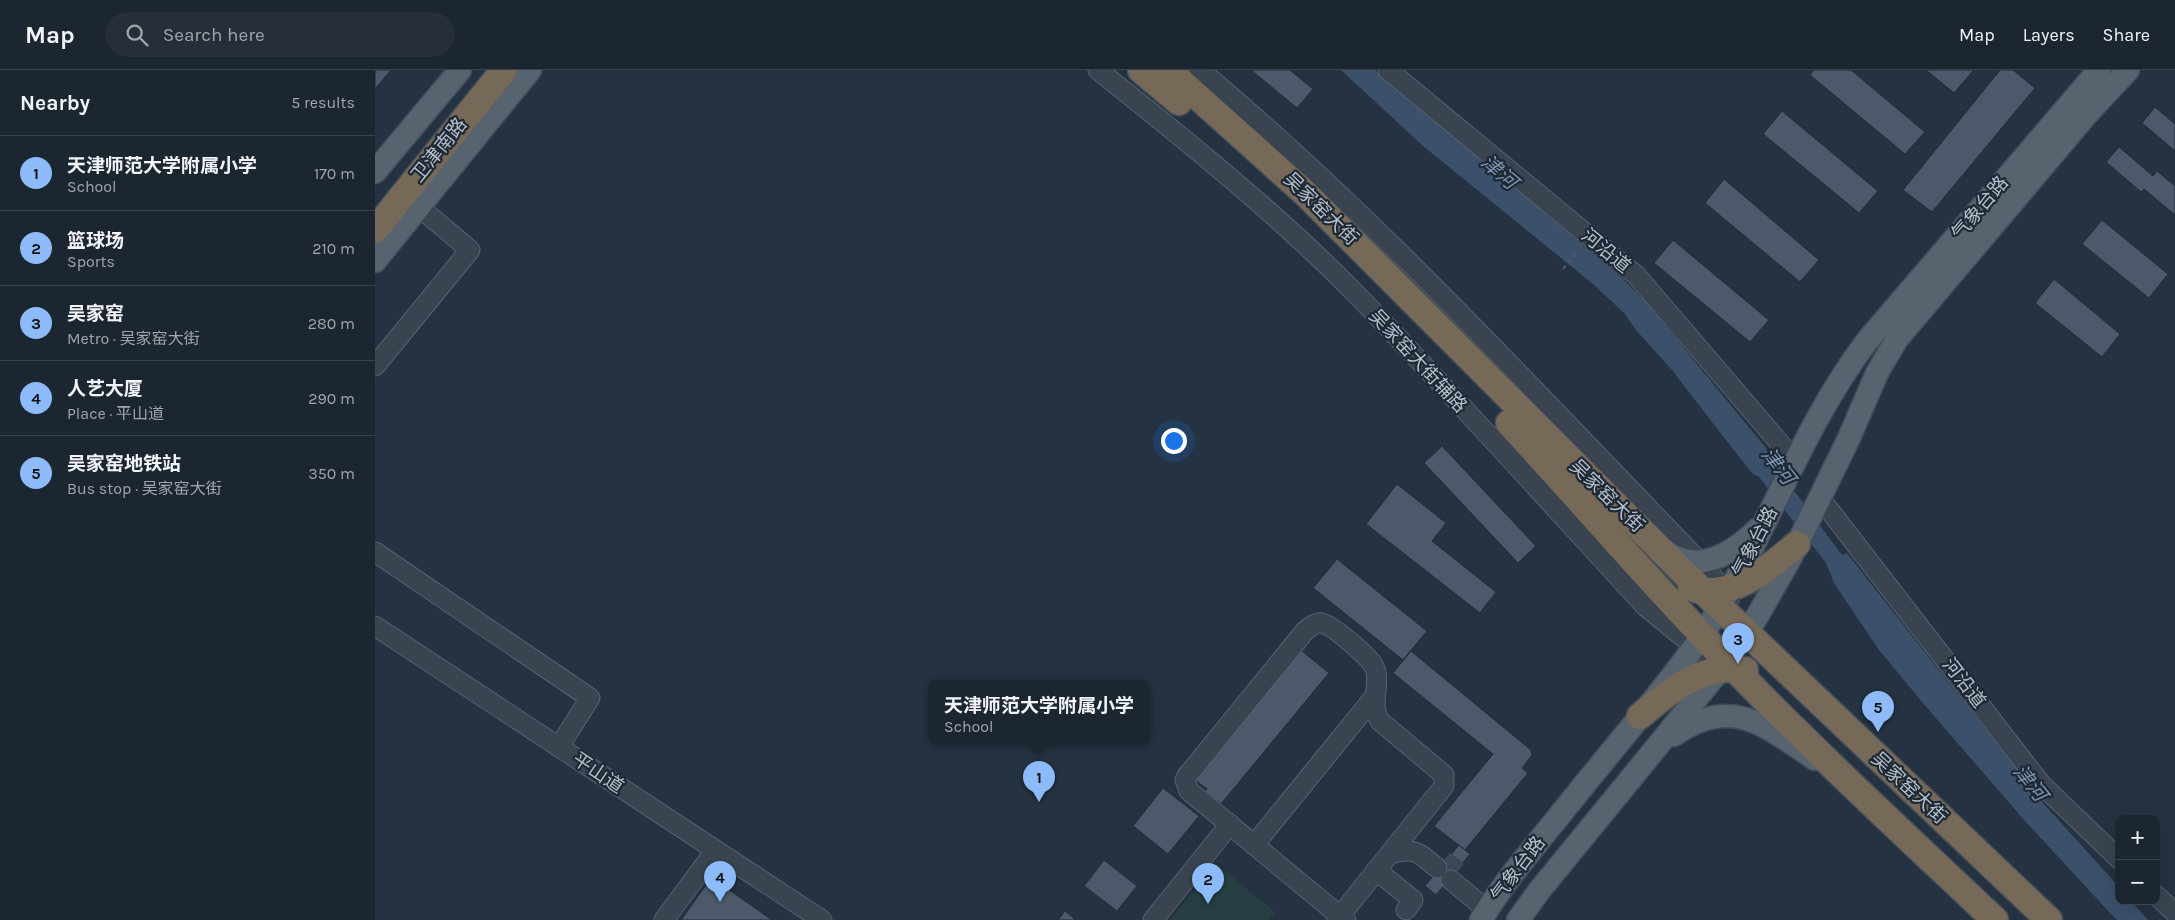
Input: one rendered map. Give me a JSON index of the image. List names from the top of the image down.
{
  "streets": {
    "highway": ["卫津南路", "吴家窑大街"],
    "main road": ["气象台路"],
    "street": ["河沿道", "吴家窑大街辅路", "平山道"]
  },
  "crossings": [
    ["气象台路", "吴家窑大街"],
    ["气象台路", "河沿道"],
    ["气象台路", "吴家窑大街辅路"],
    ["吴家窑大街", "吴家窑大街辅路"]
  ],
  "water": ["津河"],
  "page": {
    "header": "Map",
    "search": "Search here",
    "nav": ["Map", "Layers", "Share"],
    "heading": ["Nearby", "5 results"],
    "list": [
      {
        "mark": "1",
        "name": "天津师范大学附属小学",
        "note": "School",
        "value": "170 m"
      },
      {
        "mark": "2",
        "name": "篮球场",
        "note": "Sports",
        "value": "210 m"
      },
      {
        "mark": "3",
        "name": "吴家窑",
        "note": "Metro · 吴家窑大街",
        "value": "280 m"
      },
      {
        "mark": "4",
        "name": "人艺大厦",
        "note": "Place · 平山道",
        "value": "290 m"
      },
      {
        "mark": "5",
        "name": "吴家窑地铁站",
        "note": "Bus stop · 吴家窑大街",
        "value": "350 m"
      }
    ],
    "pins": [
      "3",
      "5",
      "1",
      "4",
      "2"
    ],
    "popup": ["天津师范大学附属小学", "School"],
    "map_buttons": ["+", "−"]
  }
}
